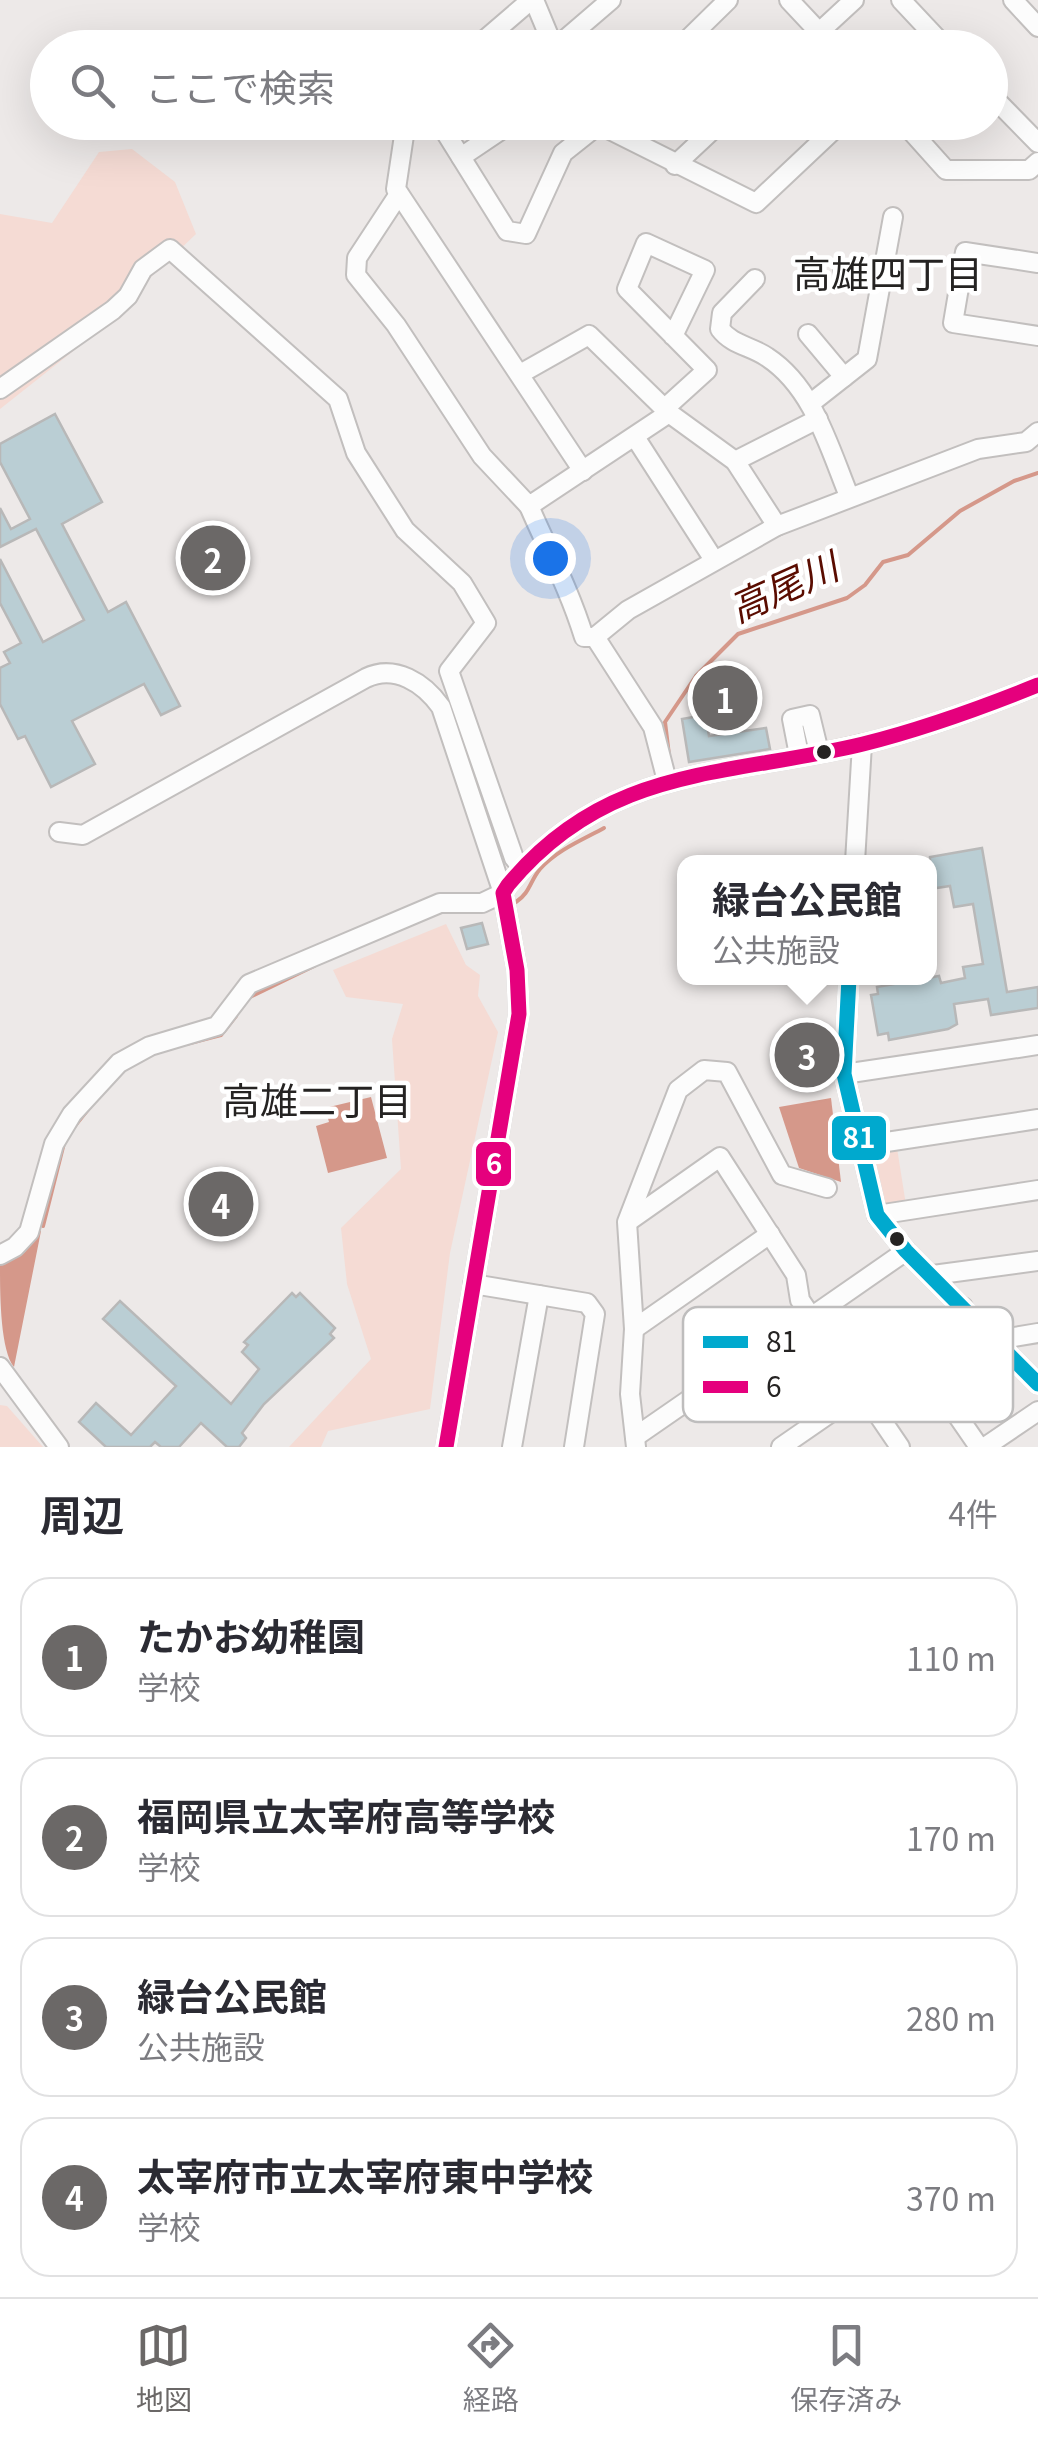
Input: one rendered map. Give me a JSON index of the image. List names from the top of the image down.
{
  "districts": ["高雄四丁目", "高雄二丁目"],
  "water": ["高尾川"],
  "lines": ["transit line 6", "transit line 81"],
  "legend": ["81", "6"],
  "page": {
    "search": "ここで検索",
    "pins": [
      "2",
      "1",
      "3",
      "4"
    ],
    "popup": ["緑台公民館", "公共施設"],
    "heading": ["周辺", "4件"],
    "list": [
      {
        "mark": "1",
        "name": "たかお幼稚園",
        "note": "学校",
        "value": "110 m"
      },
      {
        "mark": "2",
        "name": "福岡県立太宰府高等学校",
        "note": "学校",
        "value": "170 m"
      },
      {
        "mark": "3",
        "name": "緑台公民館",
        "note": "公共施設",
        "value": "280 m"
      },
      {
        "mark": "4",
        "name": "太宰府市立太宰府東中学校",
        "note": "学校",
        "value": "370 m"
      }
    ],
    "nav": ["地図", "経路", "保存済み"]
  }
}
